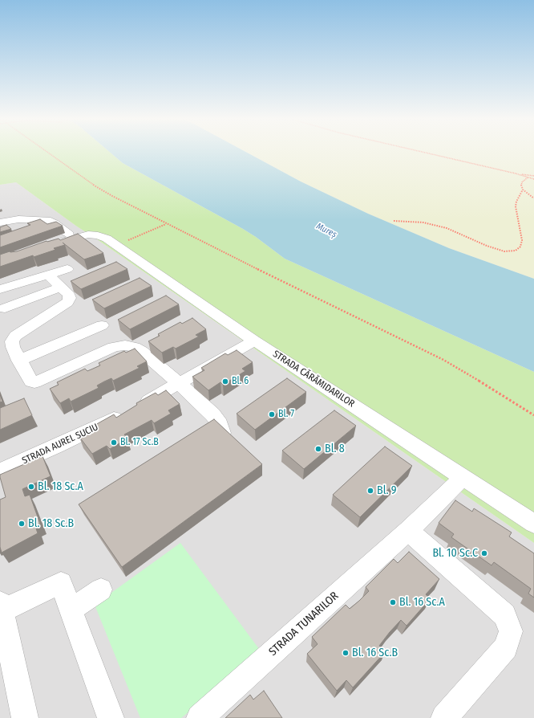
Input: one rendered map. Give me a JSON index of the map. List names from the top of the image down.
{
  "streets": {
    "street": ["STRADA CĂRĂMIDARILOR", "STRADA AUREL SUCIU", "STRADA TUNARILOR"]
  },
  "crossings": [
    ["STRADA CĂRĂMIDARILOR", "STRADA AUREL SUCIU"],
    ["STRADA CĂRĂMIDARILOR", "STRADA TUNARILOR"]
  ],
  "water": ["Mureș"],
  "places": [
    "Bl. 6",
    "Bl. 7",
    "Bl. 17 Sc.B",
    "Bl. 8",
    "Bl. 18 Sc.A",
    "Bl. 9",
    "Bl. 18 Sc.B",
    "Bl. 10 Sc.C",
    "Bl. 16 Sc.A",
    "Bl. 16 Sc.B"
  ]
}
